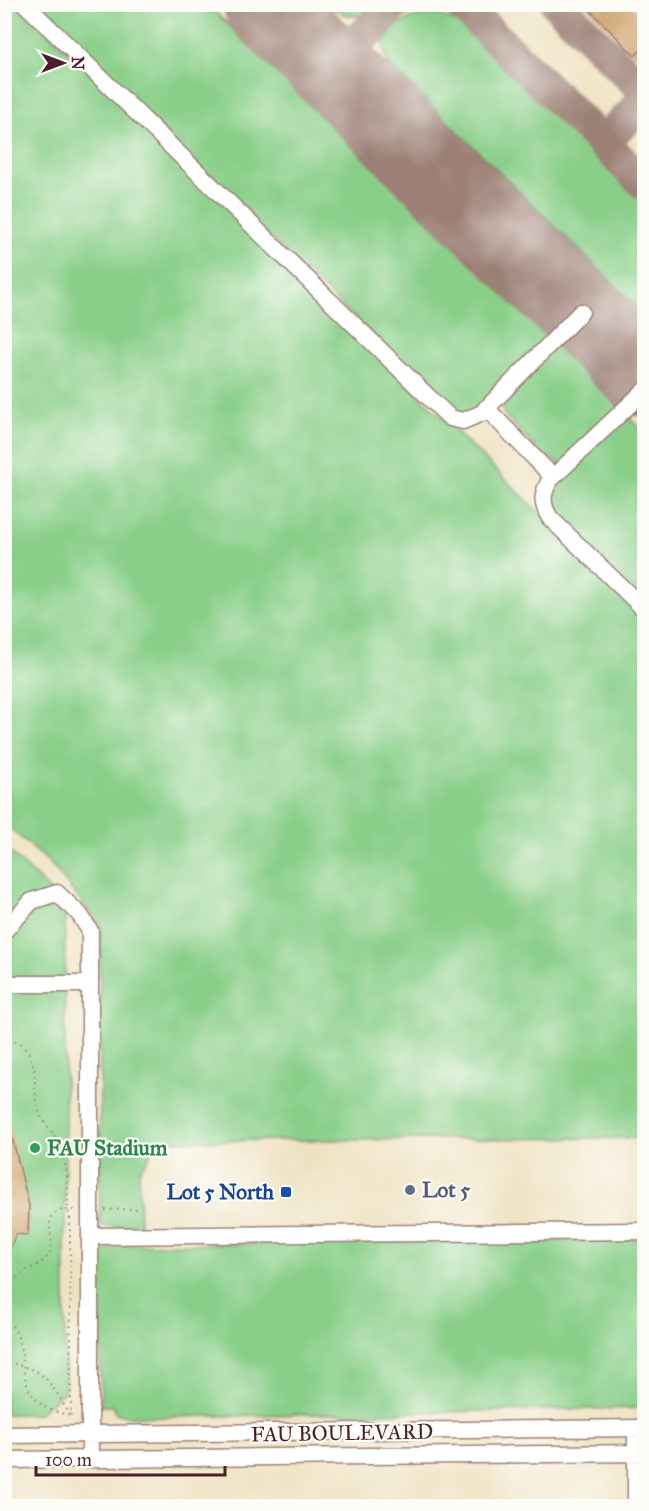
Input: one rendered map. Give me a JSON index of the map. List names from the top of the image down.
{
  "streets": {
    "street": ["FAU BOULEVARD"]
  },
  "places": {
    "other": ["FAU Stadium", "Lot 5"],
    "transit": ["Lot 5 North"]
  },
  "scale_bar": "100 m",
  "north": "right"
}
